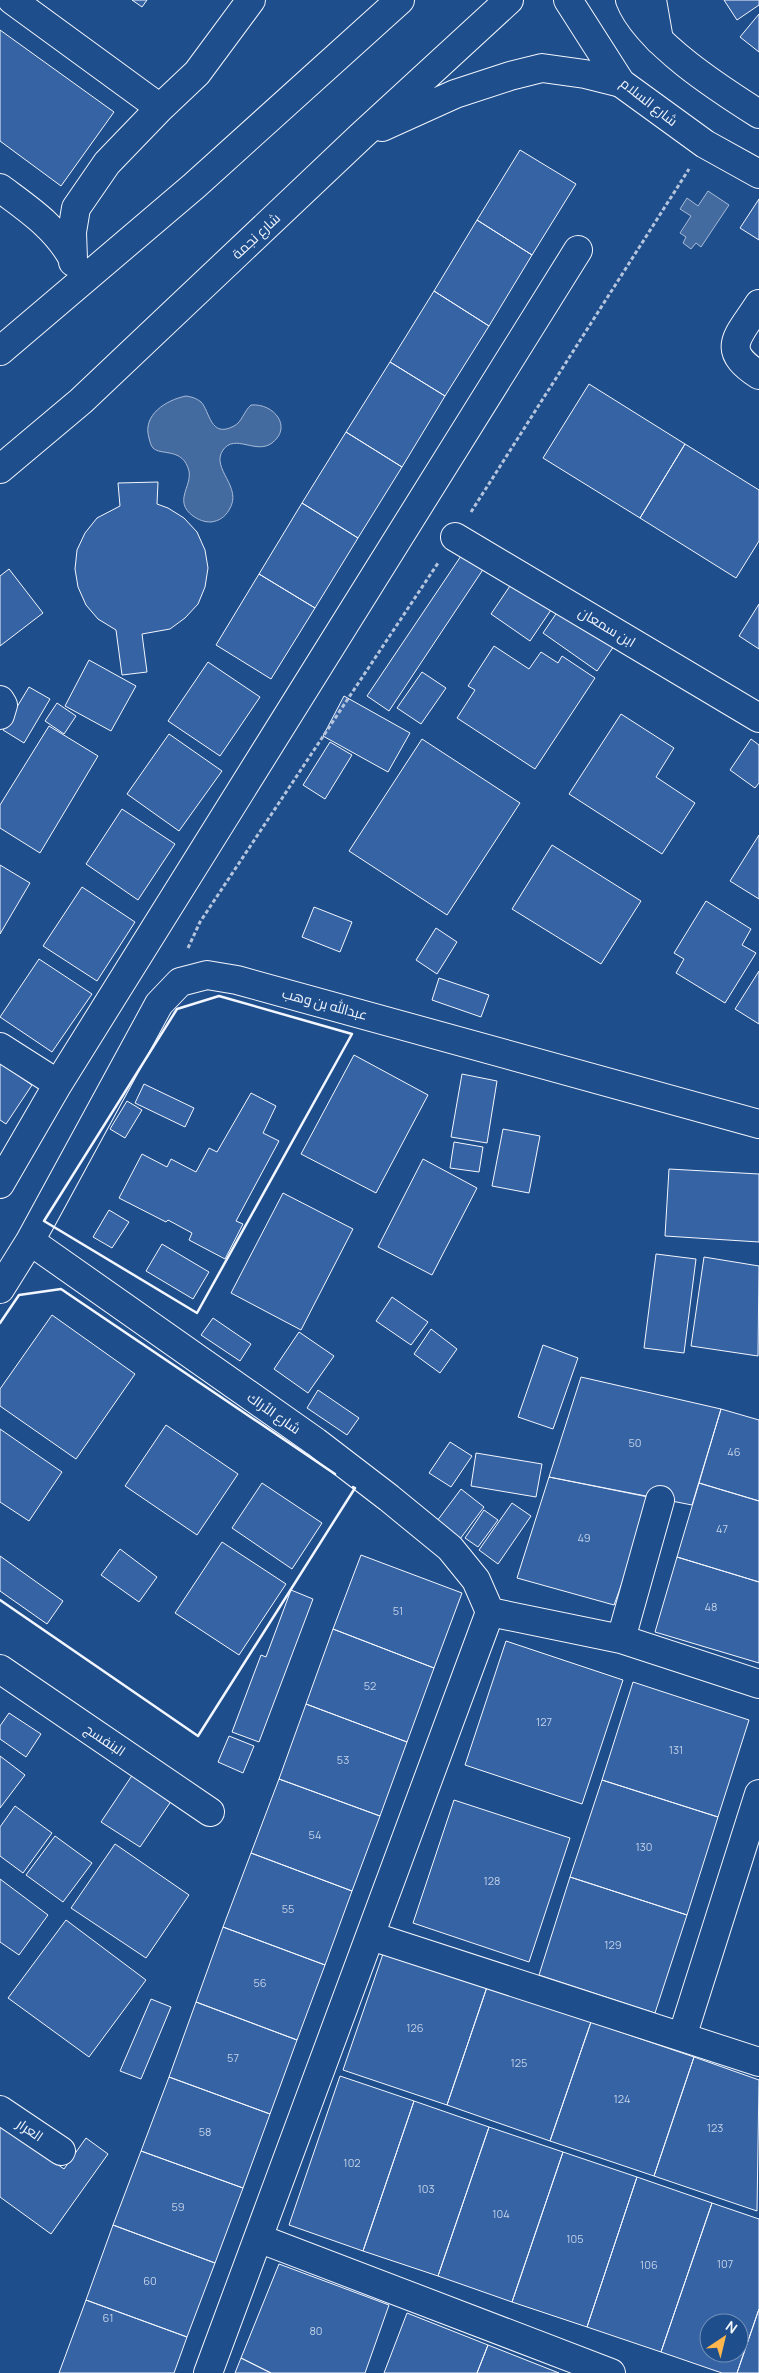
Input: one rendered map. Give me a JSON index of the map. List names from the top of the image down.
{
  "streets": {
    "street": [
      "شارع السلام",
      "شارع نجمة",
      "ابن سمعان",
      "عبدالله بن وهب",
      "شارع الأراك",
      "البنفسج",
      "العرار"
    ]
  },
  "crossings": [
    ["عبدالله بن وهب", "شارع الأراك"]
  ],
  "house_numbers": [
    "50",
    "46",
    "47",
    "49",
    "48",
    "51",
    "52",
    "127",
    "131",
    "53",
    "54",
    "130",
    "128",
    "55",
    "129",
    "56",
    "126",
    "57",
    "125",
    "124",
    "123",
    "58",
    "102",
    "103",
    "59",
    "104",
    "105",
    "107",
    "106",
    "60",
    "61",
    "80"
  ],
  "north": "top right"
}
